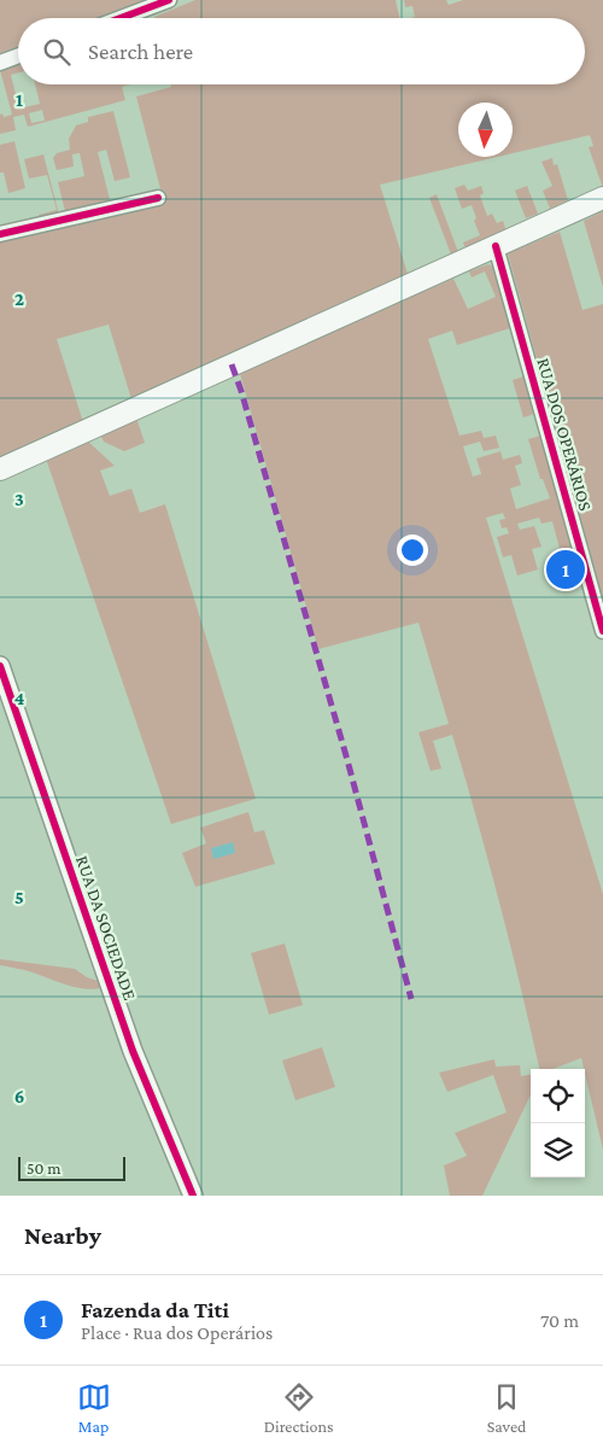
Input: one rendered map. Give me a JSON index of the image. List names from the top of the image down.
{
  "streets": {
    "street": ["RUA DOS OPERÁRIOS", "RUA DA SOCIEDADE"]
  },
  "scale_bar": "50 m",
  "north": "bottom",
  "page": {
    "search": "Search here",
    "pins": "1",
    "scale": "50 m",
    "heading": "Nearby",
    "list": [
      {
        "mark": "1",
        "name": "Fazenda da Titi",
        "note": "Place · Rua dos Operários",
        "value": "70 m"
      }
    ],
    "nav": ["Map", "Directions", "Saved"]
  },
  "grid": {
    "rows": [
      "1",
      "2",
      "3",
      "4",
      "5",
      "6"
    ]
  }
}
